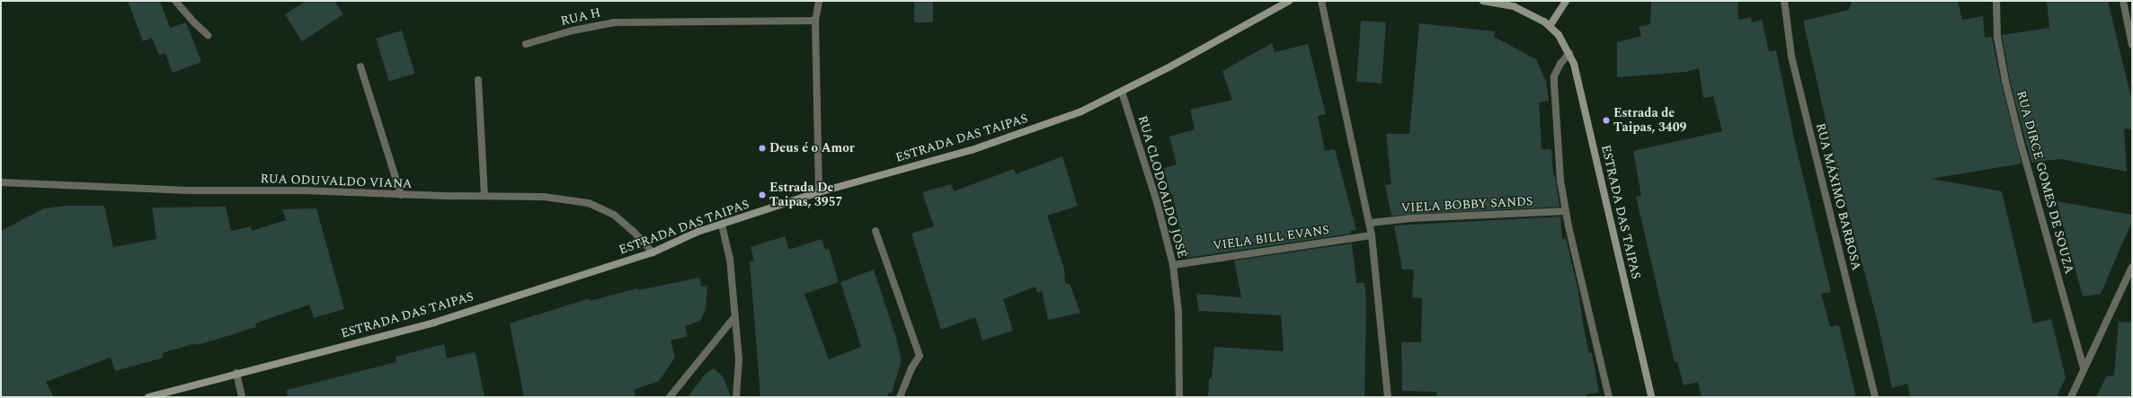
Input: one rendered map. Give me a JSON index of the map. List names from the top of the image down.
{
  "streets": {
    "main road": ["ESTRADA DAS TAIPAS"],
    "street": [
      "RUA H",
      "RUA ODUVALDO VIANA",
      "RUA DIRCE GOMES DE SOUZA",
      "RUA CLODOALDO JOSÉ",
      "RUA MÁXIMO BARBOSA",
      "VIELA BOBBY SANDS",
      "VIELA BILL EVANS"
    ]
  },
  "crossings": [
    ["ESTRADA DAS TAIPAS", "RUA ODUVALDO VIANA"],
    ["ESTRADA DAS TAIPAS", "RUA CLODOALDO JOSÉ"],
    ["RUA CLODOALDO JOSÉ", "VIELA BILL EVANS"]
  ],
  "places": ["Estrada de Taipas, 3409", "Deus é o Amor", "Estrada De Taipas, 3957"]
}
